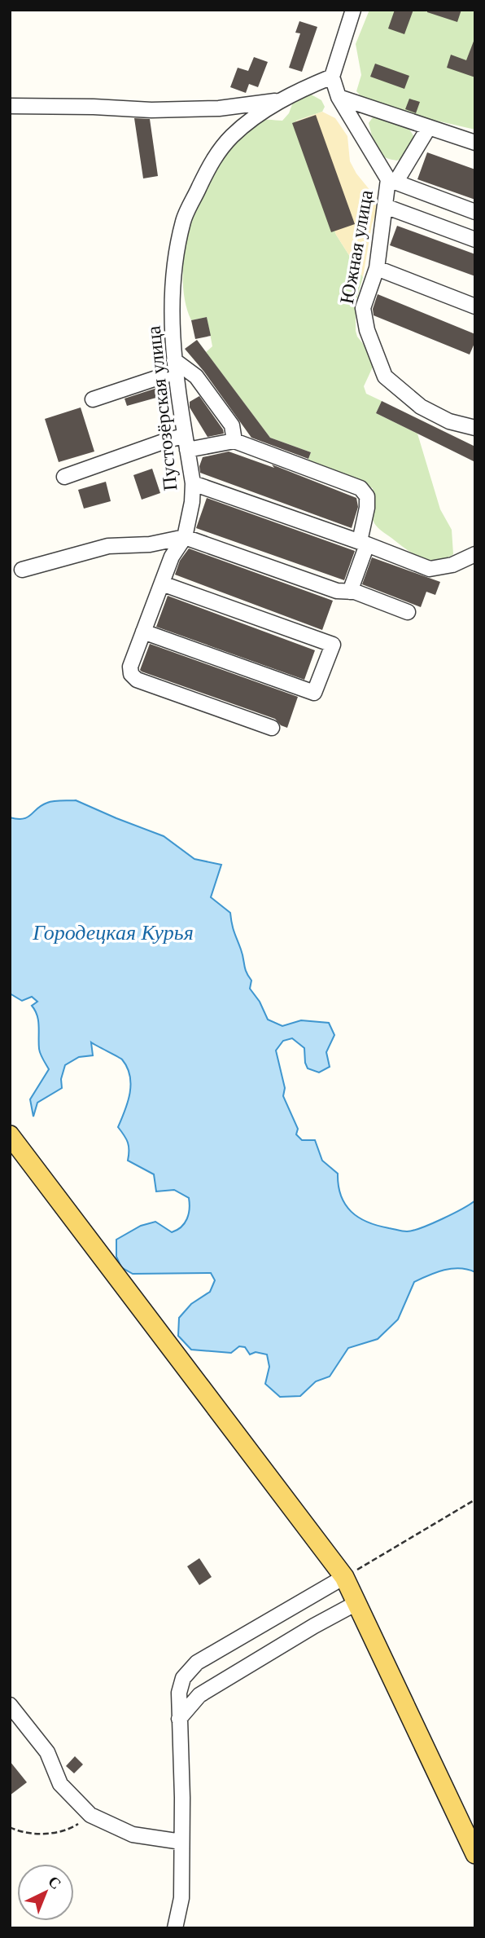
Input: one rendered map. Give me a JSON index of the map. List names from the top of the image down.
{
  "streets": {
    "street": ["Южная улица", "Пустозёрская улица"]
  },
  "water": ["Городецкая Курья"],
  "north": "top right"
}
